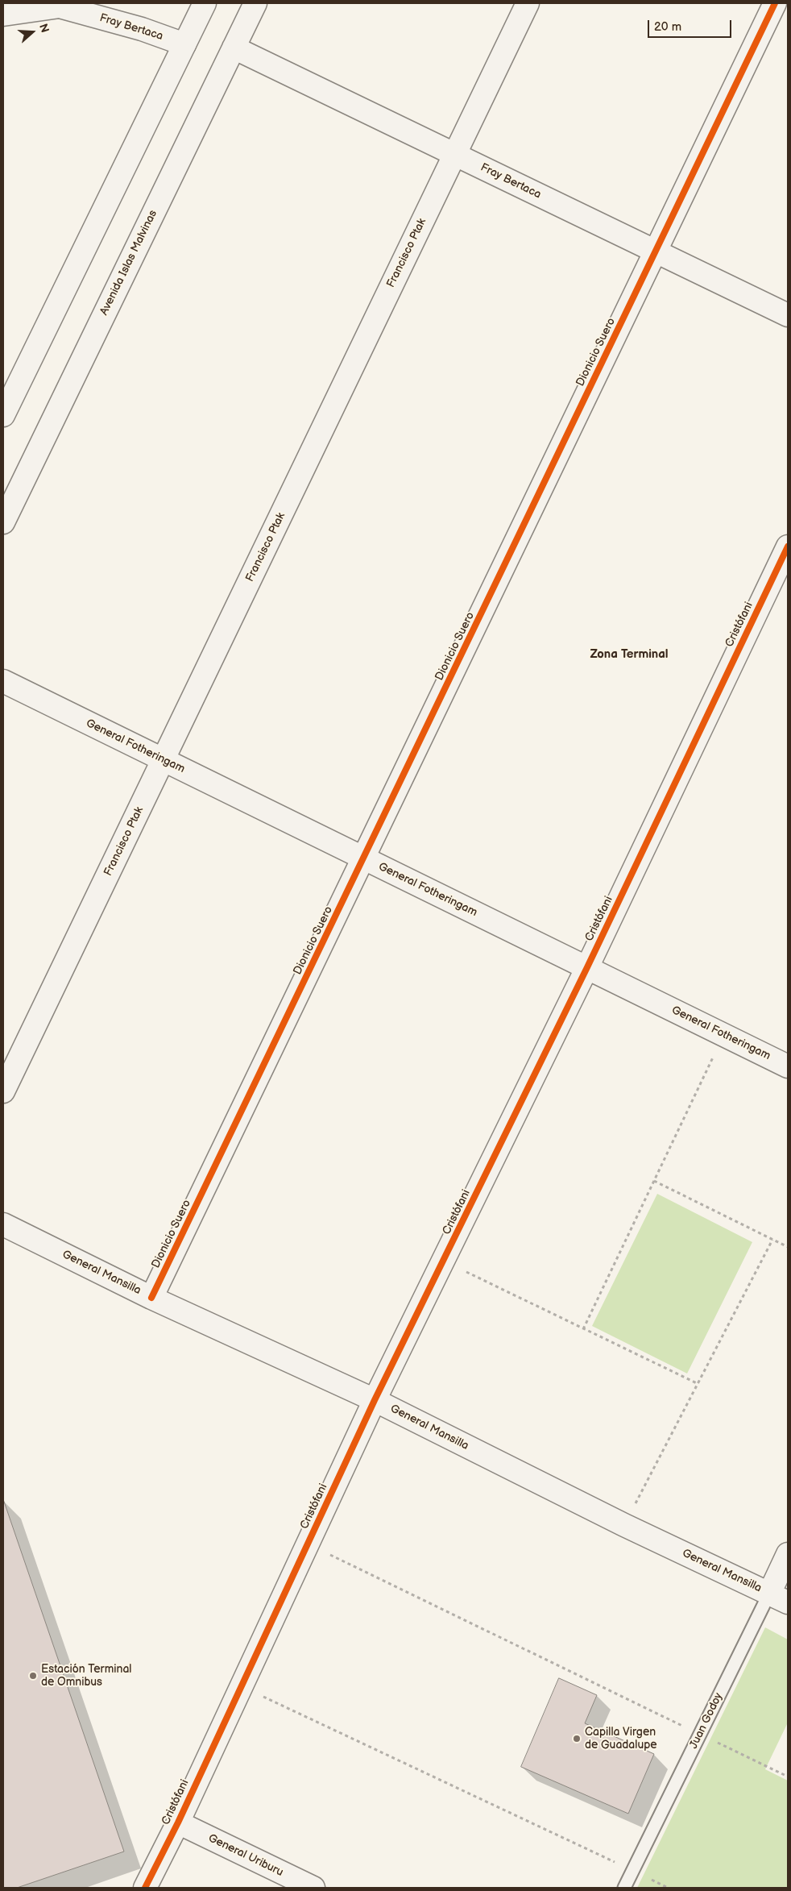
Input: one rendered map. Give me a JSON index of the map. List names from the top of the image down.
{
  "streets": {
    "street": [
      "Fray Bertaca",
      "Francisco Ptak",
      "Avenida Islas Malvinas",
      "Dionicio Suero",
      "Cristófani",
      "General Fotheringam",
      "General Mansilla",
      "Juan Godoy",
      "General Uriburu"
    ]
  },
  "crossings": [
    ["Fray Bertaca", "Francisco Ptak"],
    ["Fray Bertaca", "Avenida Islas Malvinas"],
    ["Fray Bertaca", "Dionicio Suero"],
    ["Francisco Ptak", "General Fotheringam"],
    ["Dionicio Suero", "General Fotheringam"],
    ["Dionicio Suero", "General Mansilla"],
    ["Cristófani", "General Fotheringam"],
    ["Cristófani", "General Mansilla"],
    ["Cristófani", "General Uriburu"],
    ["General Mansilla", "Juan Godoy"]
  ],
  "districts": ["Zona Terminal"],
  "places": ["Estación Terminal de Omnibus", "Capilla Virgen de Guadalupe"],
  "scale_bar": "20 m",
  "north": "right"
}
